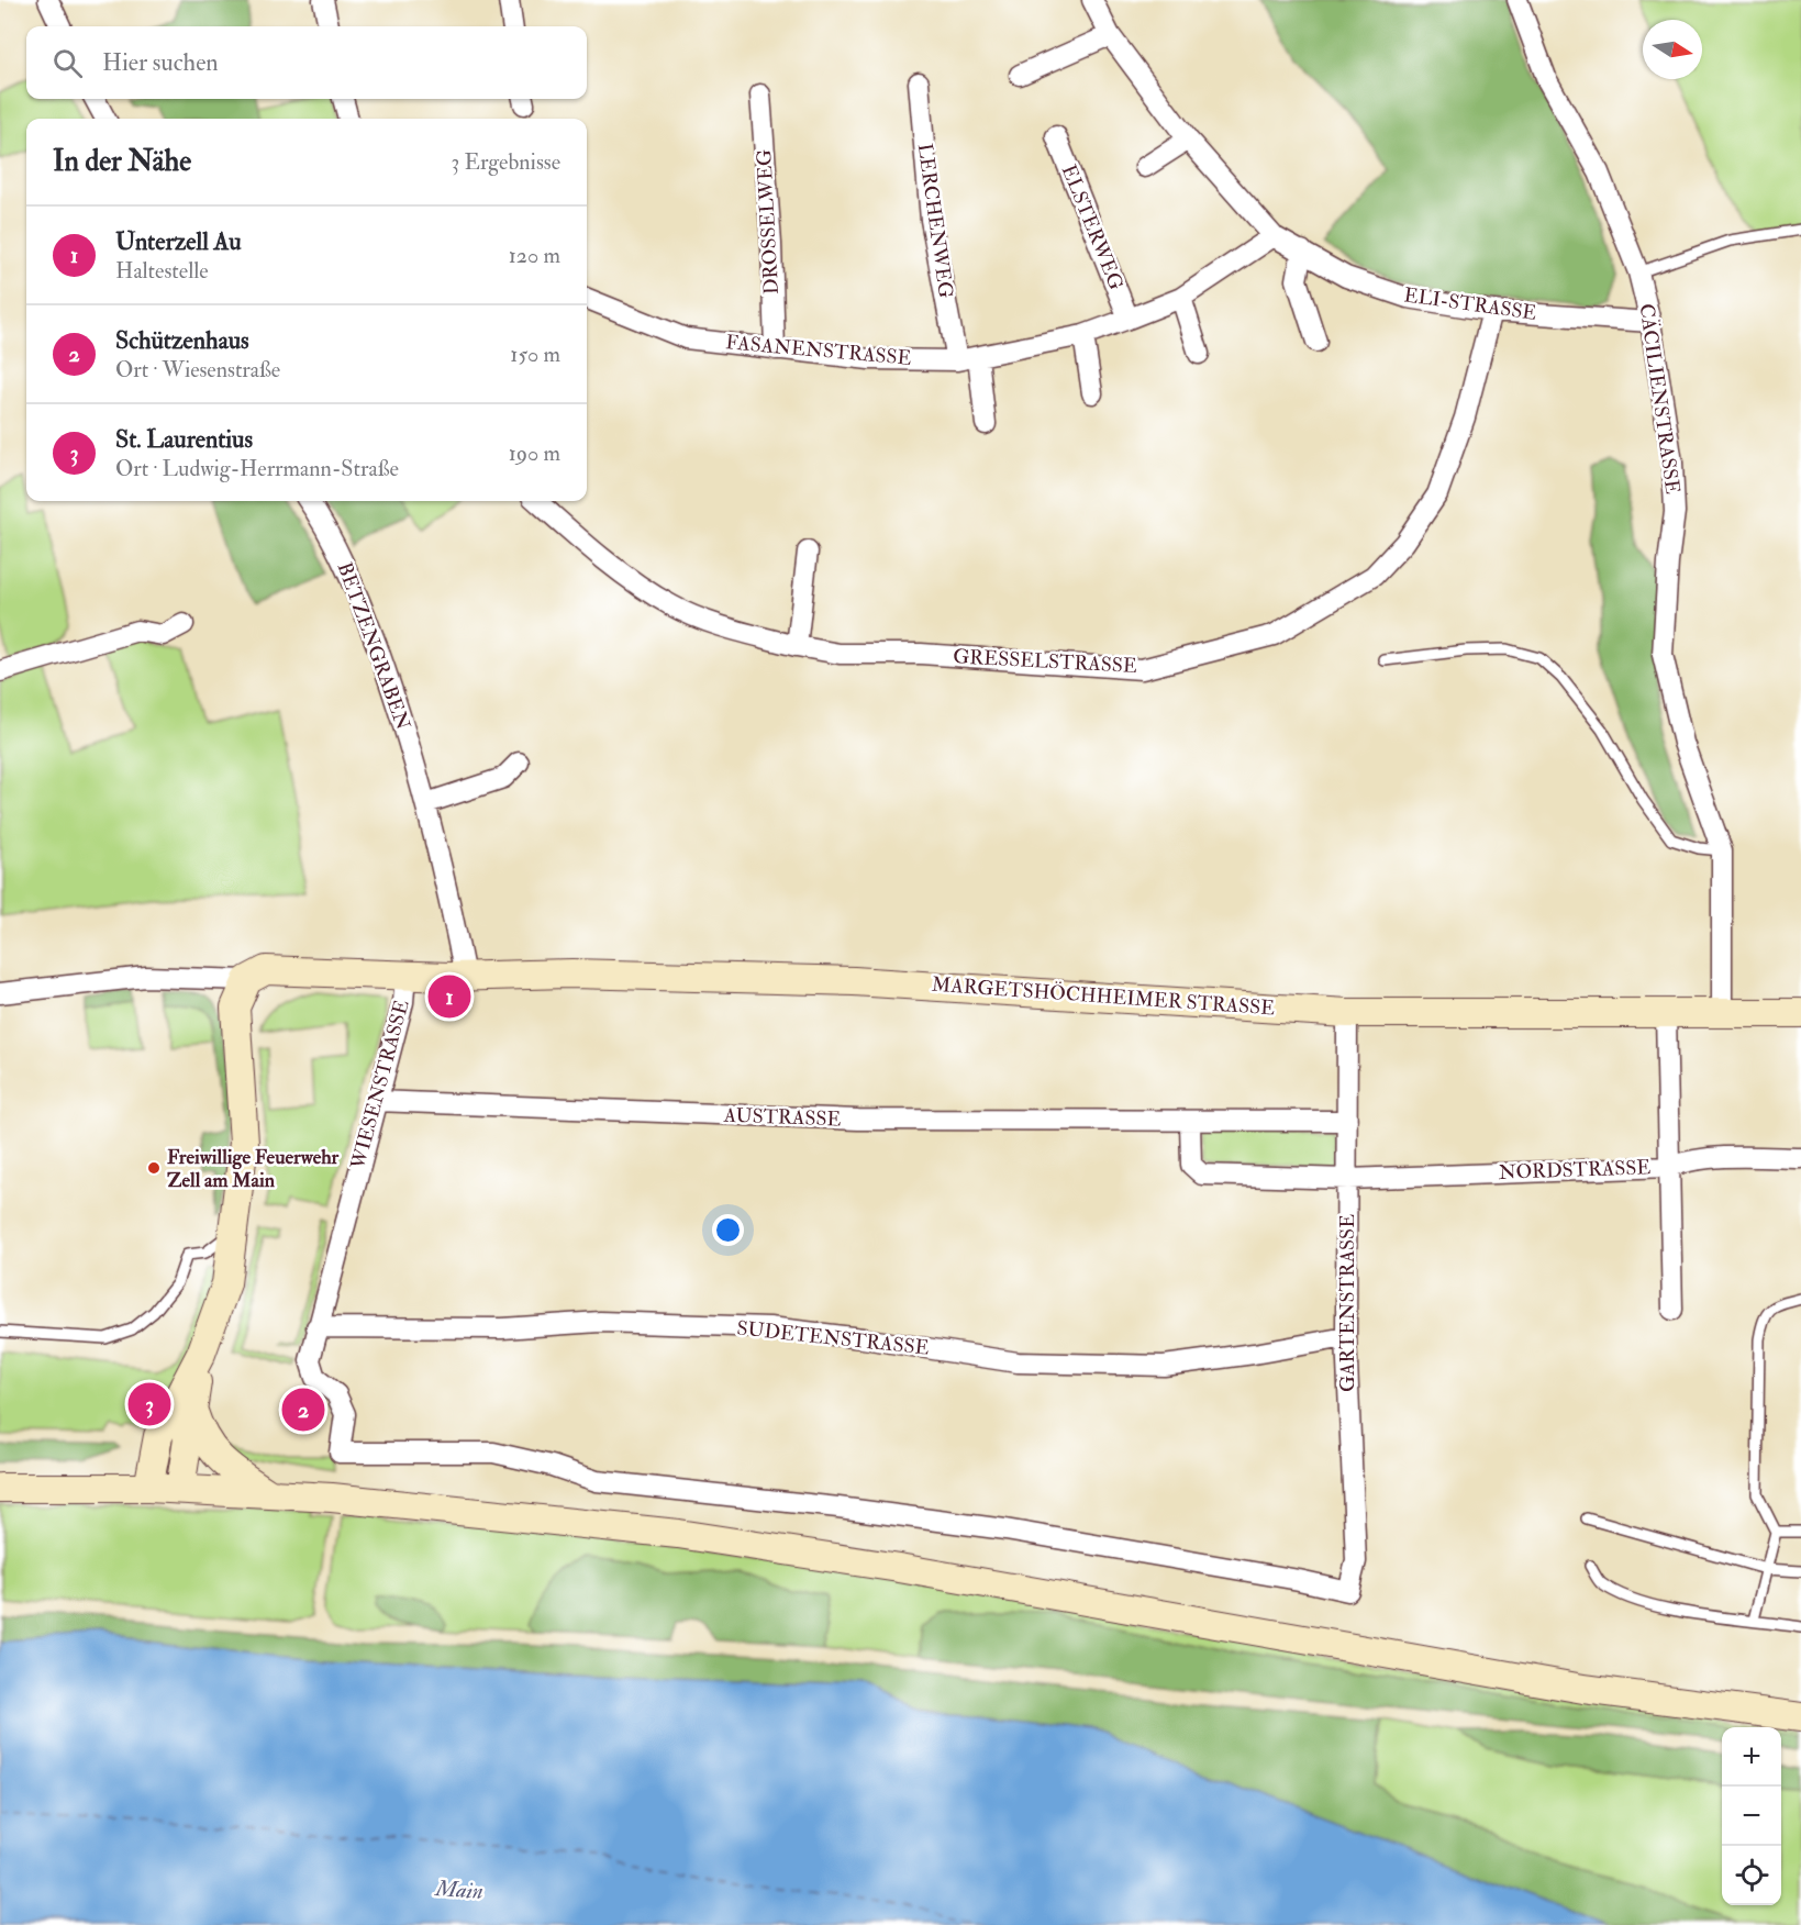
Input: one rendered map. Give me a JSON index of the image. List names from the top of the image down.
{
  "streets": {
    "street": [
      "LERCHENWEG",
      "DROSSELWEG",
      "ELSTERWEG",
      "ELI-STRASSE",
      "FASANENSTRASSE",
      "CÄCILIENSTRASSE",
      "BETZENGRABEN",
      "GRESSELSTRASSE",
      "MARGETSHÖCHHEIMER STRASSE",
      "WIESENSTRASSE",
      "AUSTRASSE",
      "NORDSTRASSE",
      "GARTENSTRASSE",
      "SUDETENSTRASSE"
    ]
  },
  "crossings": [
    ["LERCHENWEG", "FASANENSTRASSE"],
    ["DROSSELWEG", "FASANENSTRASSE"],
    ["ELSTERWEG", "FASANENSTRASSE"],
    ["ELI-STRASSE", "FASANENSTRASSE"],
    ["ELI-STRASSE", "CÄCILIENSTRASSE"],
    ["ELI-STRASSE", "GRESSELSTRASSE"],
    ["CÄCILIENSTRASSE", "MARGETSHÖCHHEIMER STRASSE"],
    ["BETZENGRABEN", "MARGETSHÖCHHEIMER STRASSE"],
    ["MARGETSHÖCHHEIMER STRASSE", "WIESENSTRASSE"],
    ["MARGETSHÖCHHEIMER STRASSE", "GARTENSTRASSE"],
    ["WIESENSTRASSE", "AUSTRASSE"],
    ["WIESENSTRASSE", "GARTENSTRASSE"],
    ["WIESENSTRASSE", "SUDETENSTRASSE"],
    ["AUSTRASSE", "GARTENSTRASSE"],
    ["NORDSTRASSE", "GARTENSTRASSE"],
    ["GARTENSTRASSE", "SUDETENSTRASSE"]
  ],
  "water": ["Main"],
  "places": ["Freiwillige Feuerwehr Zell am Main"],
  "north": "right",
  "page": {
    "search": "Hier suchen",
    "heading": ["In der Nähe", "3 Ergebnisse"],
    "list": [
      {
        "mark": "1",
        "name": "Unterzell Au",
        "note": "Haltestelle",
        "value": "120 m"
      },
      {
        "mark": "2",
        "name": "Schützenhaus",
        "note": "Ort · Wiesenstraße",
        "value": "150 m"
      },
      {
        "mark": "3",
        "name": "St. Laurentius",
        "note": "Ort · Ludwig-Herrmann-Straße",
        "value": "190 m"
      }
    ],
    "pins": ["1", "3", "2"],
    "map_buttons": ["+", "−"]
  }
}
